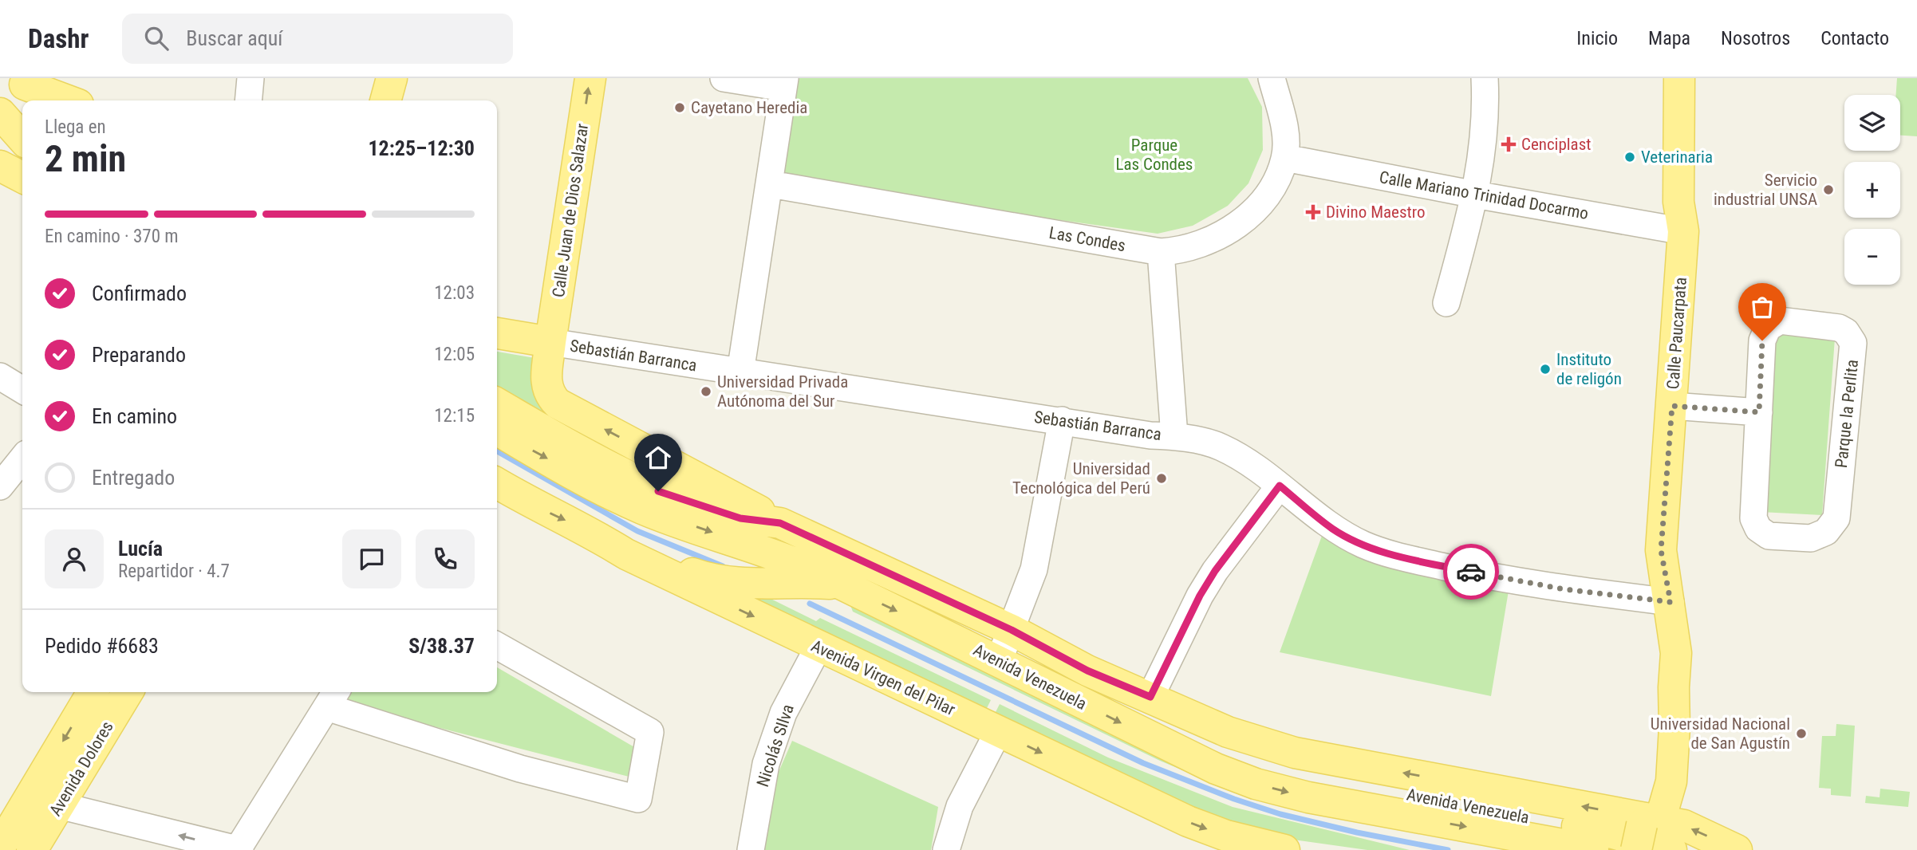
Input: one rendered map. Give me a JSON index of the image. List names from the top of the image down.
{
  "streets": {
    "main road": [
      "Calle Juan de Dios Salazar",
      "Calle Paucarpata",
      "Sebastián Barranca",
      "Avenida Venezuela",
      "Avenida Virgen del Pilar",
      "Avenida Dolores"
    ],
    "street": [
      "Calle Mariano Trinidad Docarmo",
      "Las Condes",
      "Parque la Perlita",
      "Nicolás SIlva"
    ]
  },
  "crossings": [
    ["Calle Mariano Trinidad Docarmo", "Las Condes"],
    ["Calle Mariano Trinidad Docarmo", "Calle Paucarpata"],
    ["Calle Juan de Dios Salazar", "Sebastián Barranca"],
    ["Calle Juan de Dios Salazar", "Avenida Venezuela"],
    ["Calle Paucarpata", "Sebastián Barranca"],
    ["Calle Paucarpata", "Avenida Venezuela"],
    ["Avenida Virgen del Pilar", "Nicolás SIlva"]
  ],
  "one_way": ["Calle Juan de Dios Salazar"],
  "parks": ["Parque Las Condes"],
  "places": {
    "other": [
      "Cayetano Heredia",
      "Veterinaria",
      "Servicio industrial UNSA",
      "Instituto de religón",
      "Universidad Privada Autónoma del Sur",
      "Universidad Tecnológica del Perú",
      "Universidad Nacional de San Agustín"
    ],
    "health": ["Cenciplast", "Divino Maestro"]
  },
  "page": {
    "header": "Dashr",
    "search": "Buscar aquí",
    "nav": [
      "Inicio",
      "Mapa",
      "Nosotros",
      "Contacto"
    ],
    "map_buttons": ["+", "−"],
    "heading": ["2 min", "Llega en", "12:25–12:30"],
    "panel": [
      "Lucía",
      "Repartidor · 4.7",
      "Pedido #6683",
      "S/38.37"
    ],
    "bar": "En camino · 370 m",
    "list": [
      ["Confirmado", "12:03"],
      ["Preparando", "12:05"],
      ["En camino", "12:15"],
      "Entregado"
    ]
  }
}
